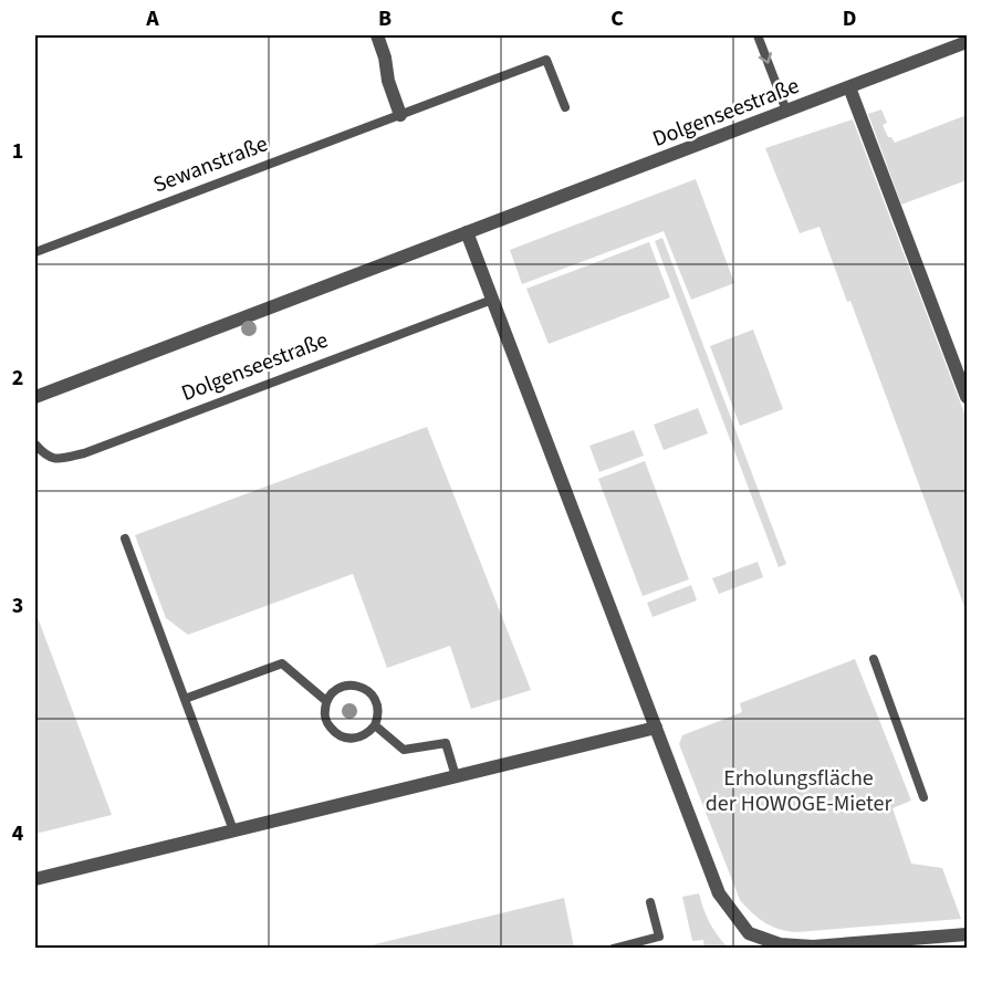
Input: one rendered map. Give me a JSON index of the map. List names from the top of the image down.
{
  "streets": {
    "street": ["Dolgenseestraße"],
    "lane": ["Sewanstraße"]
  },
  "parks": ["Erholungsfläche der HOWOGE-Mieter"],
  "grid": {
    "columns": [
      "A",
      "B",
      "C",
      "D"
    ],
    "rows": [
      "1",
      "2",
      "3",
      "4"
    ]
  }
}
